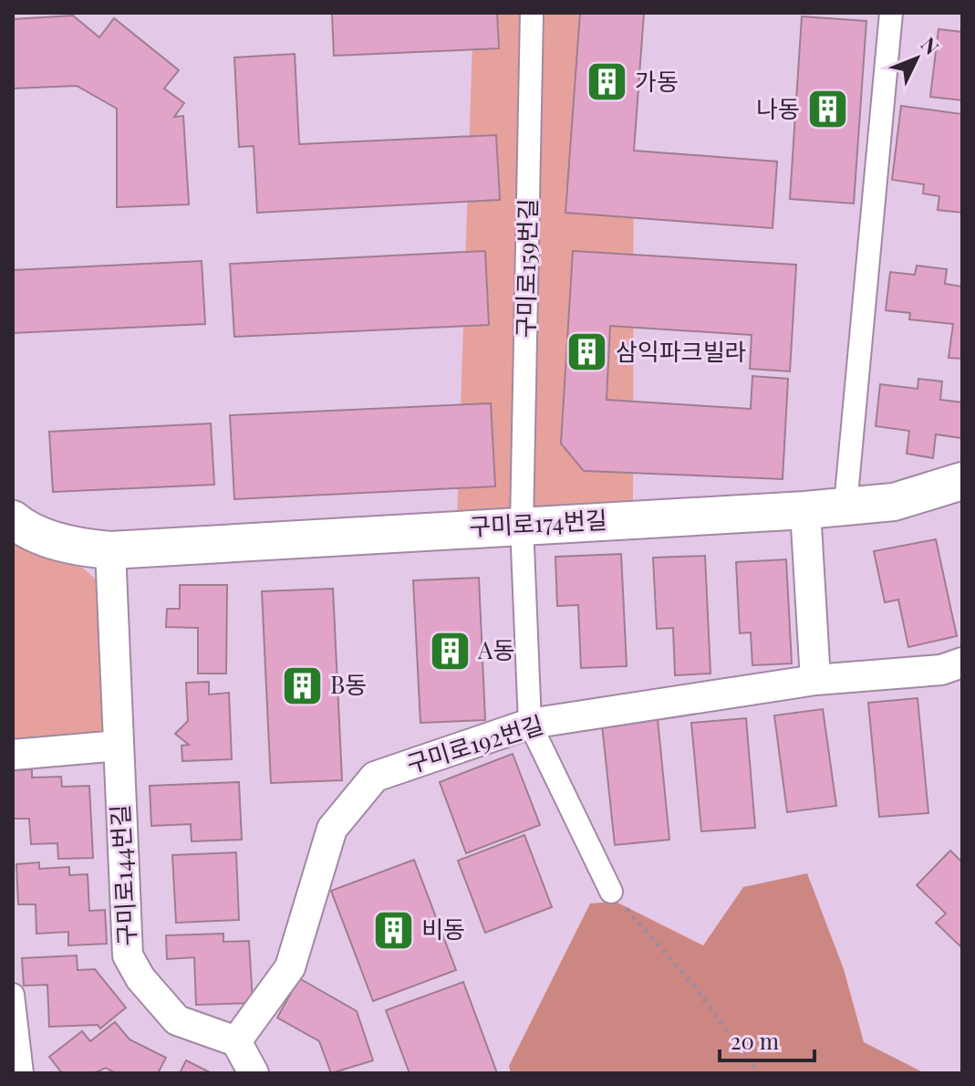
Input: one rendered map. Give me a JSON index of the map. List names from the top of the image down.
{
  "streets": {
    "street": [
      "구미로159번길",
      "구미로174번길",
      "구미로192번길",
      "구미로144번길"
    ]
  },
  "crossings": [
    ["구미로159번길", "구미로174번길"],
    ["구미로159번길", "구미로192번길"],
    ["구미로174번길", "구미로144번길"],
    ["구미로192번길", "구미로144번길"]
  ],
  "places": {
    "building": [
      "가동",
      "나동",
      "삼익파크빌라",
      "A동",
      "B동",
      "비동"
    ]
  },
  "scale_bar": "20 m",
  "north": "top right"
}
